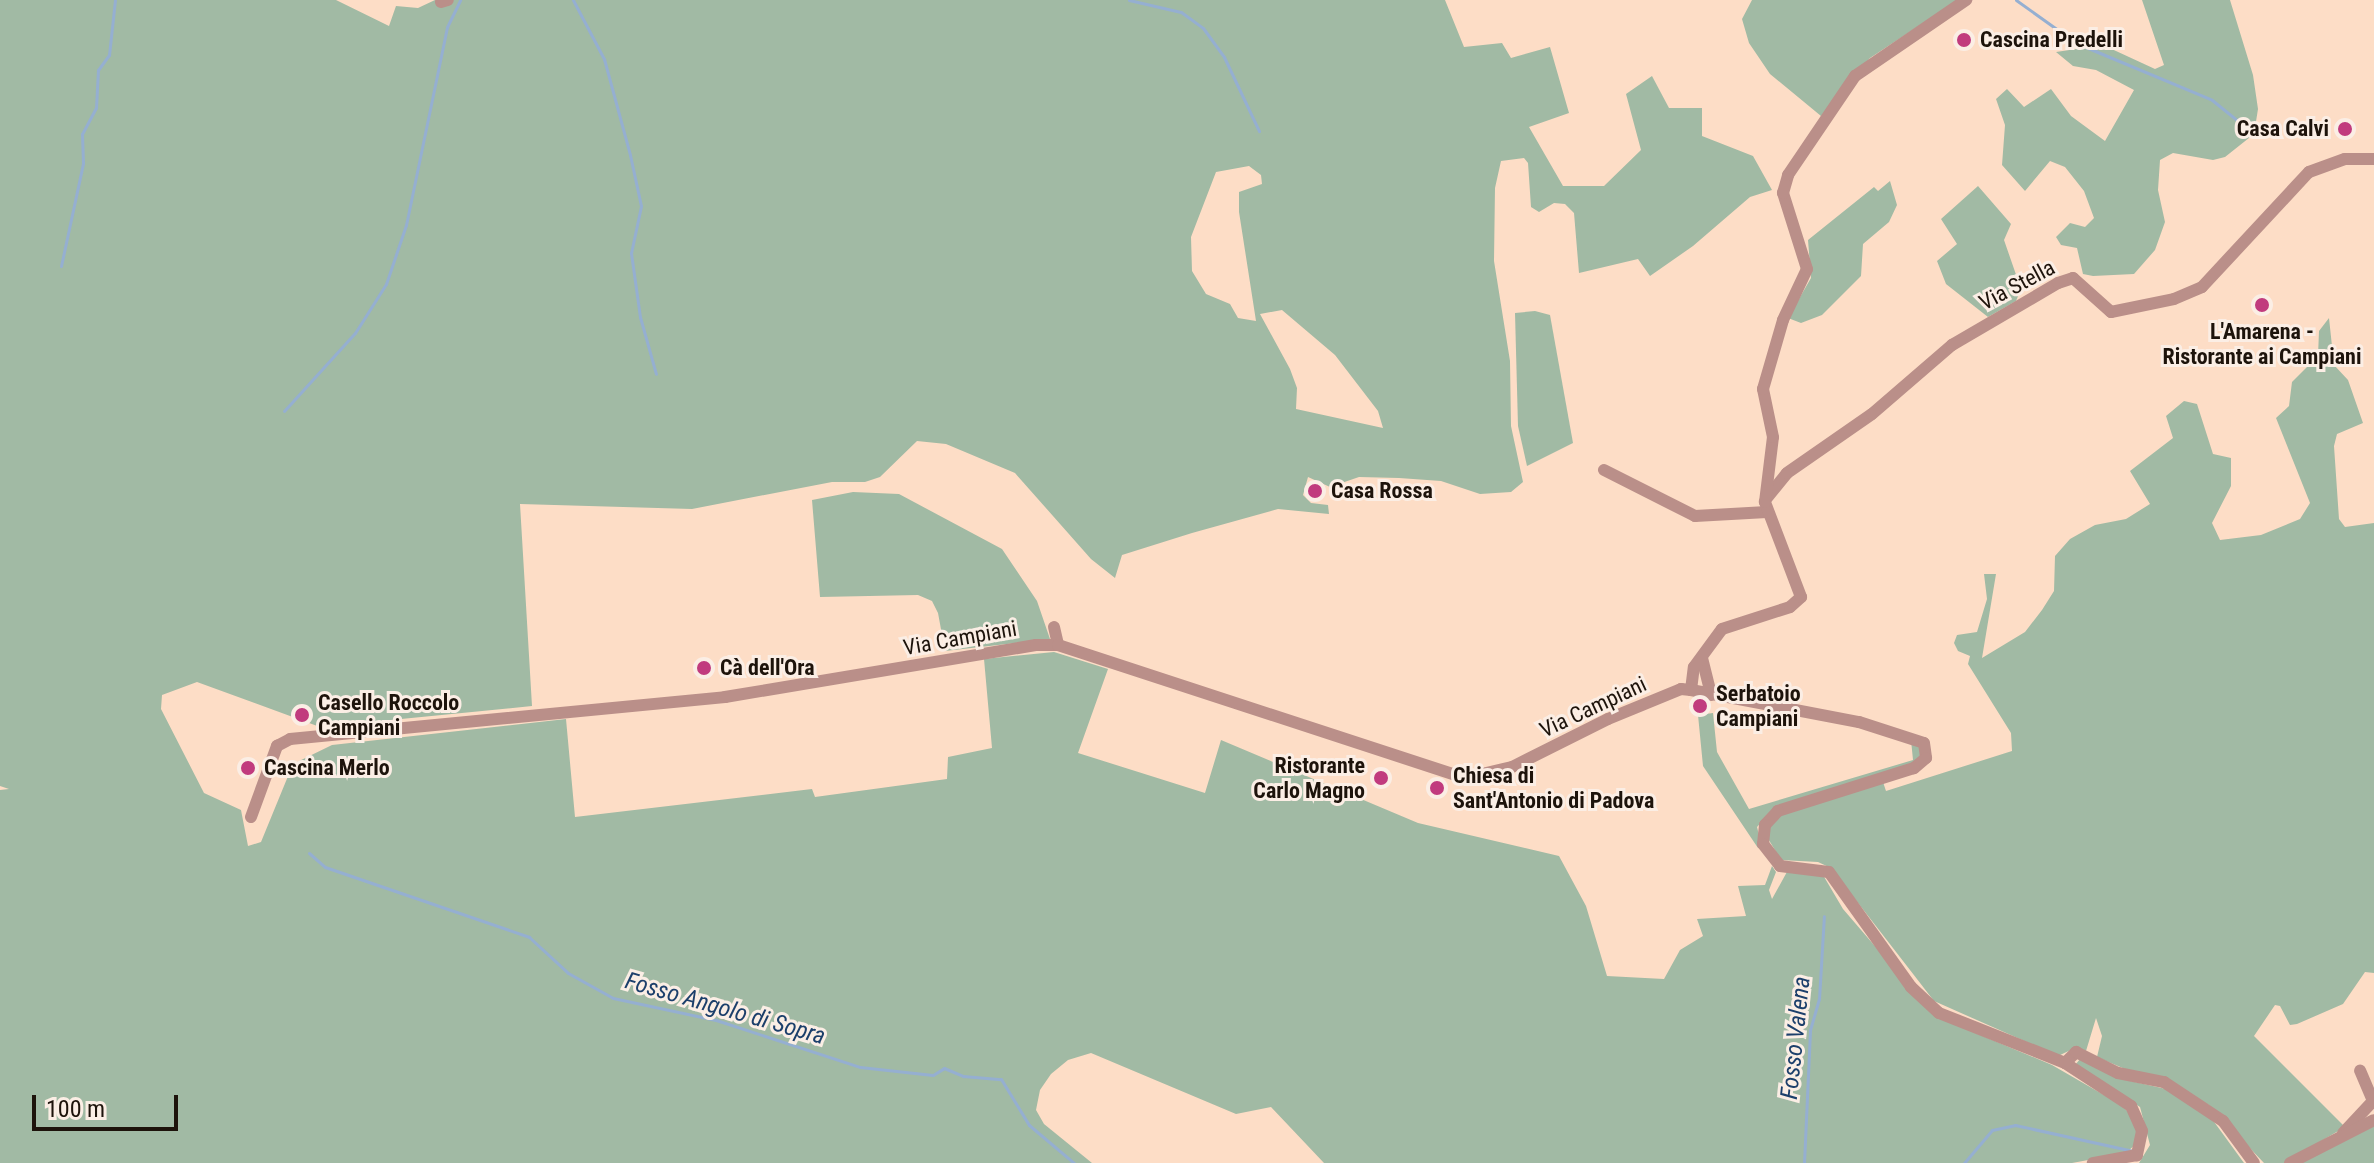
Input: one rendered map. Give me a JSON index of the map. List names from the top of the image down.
{
  "streets": {
    "street": ["Via Stella", "Via Campiani"]
  },
  "water": ["Fosso Angolo di Sopra", "Fosso Valena"],
  "places": [
    "Cascina Predelli",
    "Casa Calvi",
    "L'Amarena - Ristorante ai Campiani",
    "Casa Rossa",
    "Cà dell'Ora",
    "Serbatoio Campiani",
    "Casello Roccolo Campiani",
    "Cascina Merlo",
    "Ristorante Carlo Magno",
    "Chiesa di Sant'Antonio di Padova"
  ],
  "scale_bar": "100 m"
}
